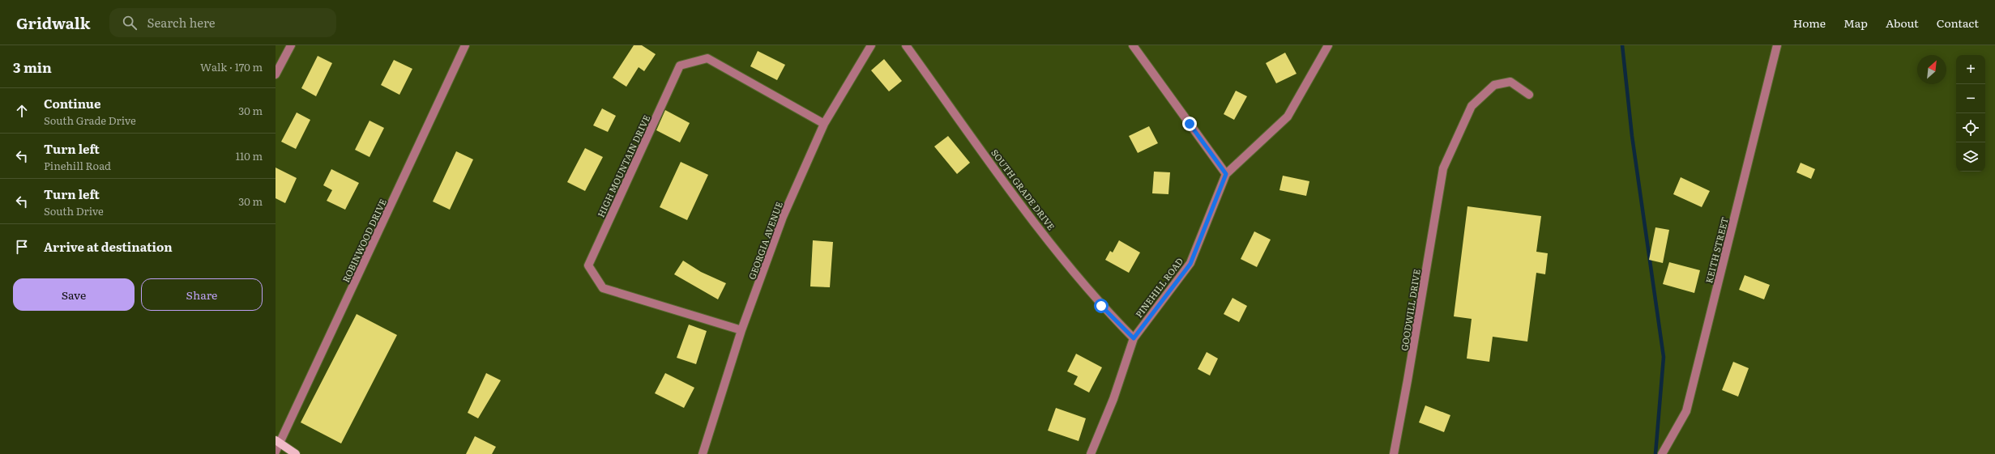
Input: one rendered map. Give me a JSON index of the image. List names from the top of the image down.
{
  "streets": {
    "street": [
      "HIGH MOUNTAIN DRIVE",
      "SOUTH GRADE DRIVE",
      "ROBINWOOD DRIVE",
      "GEORGIA AVENUE",
      "KEITH STREET",
      "PINEHILL ROAD",
      "GOODWILL DRIVE"
    ]
  },
  "crossings": [
    ["HIGH MOUNTAIN DRIVE", "GEORGIA AVENUE"],
    ["SOUTH GRADE DRIVE", "PINEHILL ROAD"]
  ],
  "north": "top right",
  "page": {
    "header": "Gridwalk",
    "search": "Search here",
    "nav": [
      "Home",
      "Map",
      "About",
      "Contact"
    ],
    "heading": ["3 min", "Walk · 170 m"],
    "map_buttons": ["+", "−"],
    "list": [
      ["Continue", "South Grade Drive", "30 m"],
      ["Turn left", "Pinehill Road", "110 m"],
      ["Turn left", "South Drive", "30 m"],
      "Arrive at destination"
    ],
    "buttons": ["Save", "Share"]
  }
}
